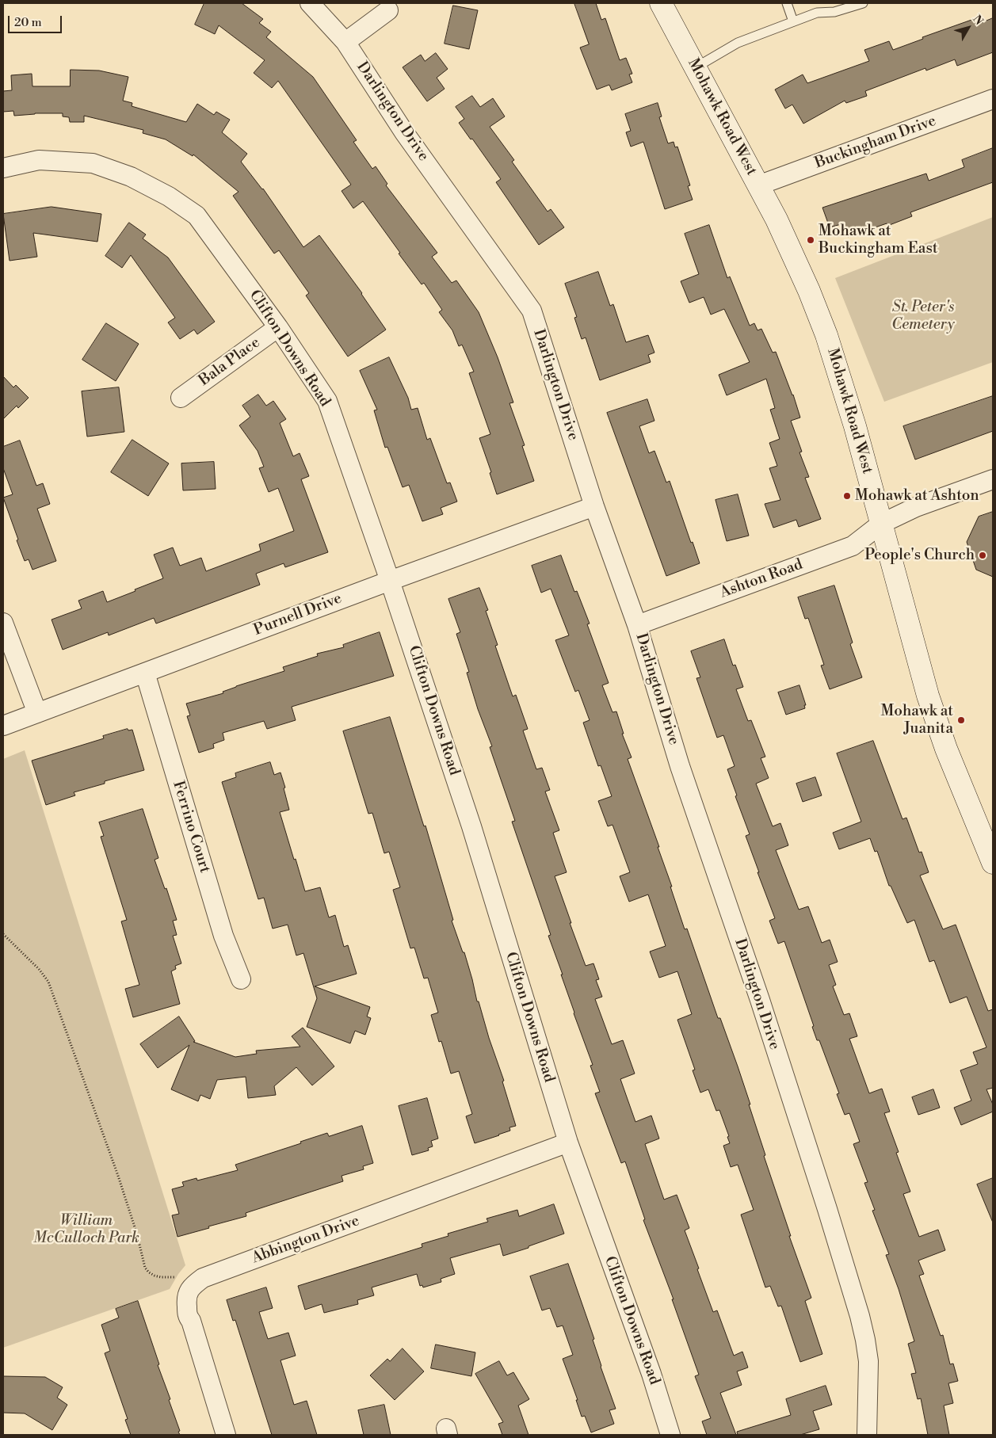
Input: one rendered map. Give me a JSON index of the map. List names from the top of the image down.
{
  "streets": {
    "main road": ["Mohawk Road West"],
    "street": [
      "Darlington Drive",
      "Buckingham Drive",
      "Clifton Downs Road",
      "Bala Place",
      "Ashton Road",
      "Purnell Drive",
      "Ferrino Court",
      "Abbington Drive"
    ]
  },
  "crossings": [
    ["Darlington Drive", "Ashton Road"],
    ["Darlington Drive", "Purnell Drive"],
    ["Mohawk Road West", "Buckingham Drive"],
    ["Mohawk Road West", "Ashton Road"],
    ["Clifton Downs Road", "Bala Place"],
    ["Clifton Downs Road", "Purnell Drive"],
    ["Clifton Downs Road", "Abbington Drive"],
    ["Purnell Drive", "Ferrino Court"]
  ],
  "parks": ["St. Peter's Cemetery", "William McCulloch Park"],
  "places": [
    "Mohawk at Buckingham East",
    "Mohawk at Ashton",
    "People's Church",
    "Mohawk at Juanita"
  ],
  "scale_bar": "20 m",
  "north": "top right"
}
